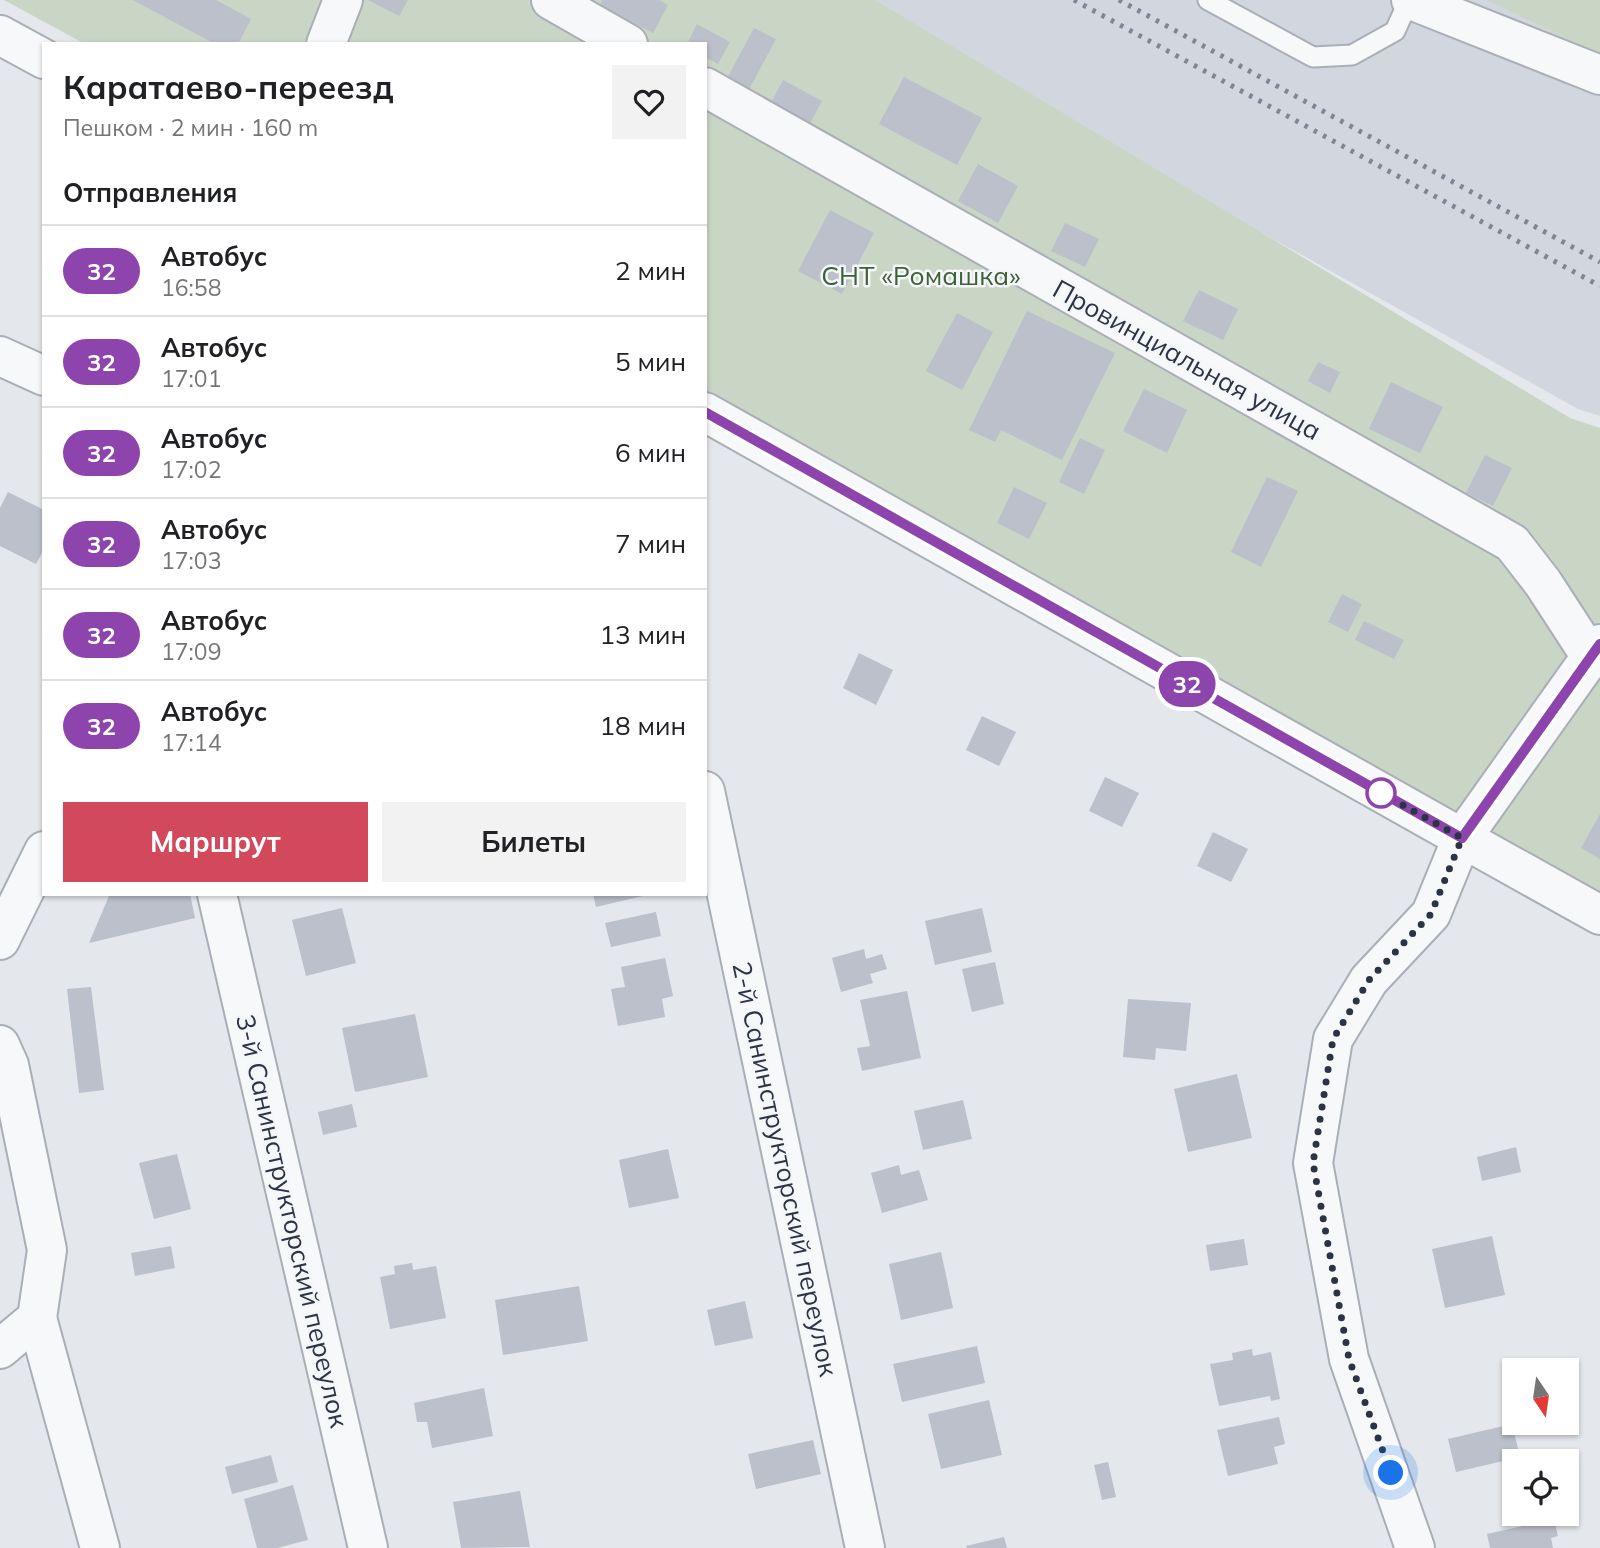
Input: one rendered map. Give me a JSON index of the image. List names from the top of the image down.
{
  "streets": {
    "street": ["Провинциальная улица", "2-й Санинструкторский переулок", "3-й Санинструкторский переулок"]
  },
  "parks": ["СНТ «Ромашка»"],
  "lines": ["bus line 32"],
  "north": "bottom",
  "page": {
    "on_map": "32",
    "heading": [
      ["Каратаево-переезд", "Пешком · 2 мин · 160 m"],
      "Отправления"
    ],
    "list": [
      {
        "mark": "32",
        "name": "Автобус",
        "note": "16:58",
        "value": "2 мин"
      },
      {
        "mark": "32",
        "name": "Автобус",
        "note": "17:01",
        "value": "5 мин"
      },
      {
        "mark": "32",
        "name": "Автобус",
        "note": "17:02",
        "value": "6 мин"
      },
      {
        "mark": "32",
        "name": "Автобус",
        "note": "17:03",
        "value": "7 мин"
      },
      {
        "mark": "32",
        "name": "Автобус",
        "note": "17:09",
        "value": "13 мин"
      },
      {
        "mark": "32",
        "name": "Автобус",
        "note": "17:14",
        "value": "18 мин"
      }
    ],
    "buttons": ["Маршрут", "Билеты"]
  }
}
